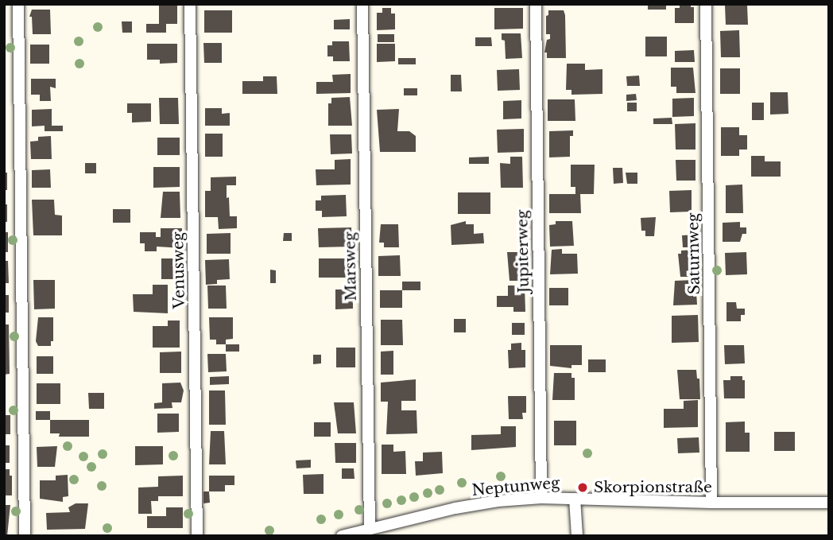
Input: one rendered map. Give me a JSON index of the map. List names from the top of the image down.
{
  "streets": {
    "street": [
      "Jupiterweg",
      "Saturnweg",
      "Marsweg",
      "Venusweg",
      "Neptunweg"
    ]
  },
  "crossings": [
    ["Jupiterweg", "Neptunweg"],
    ["Saturnweg", "Neptunweg"],
    ["Marsweg", "Neptunweg"]
  ],
  "places": ["Skorpionstraße"]
}
